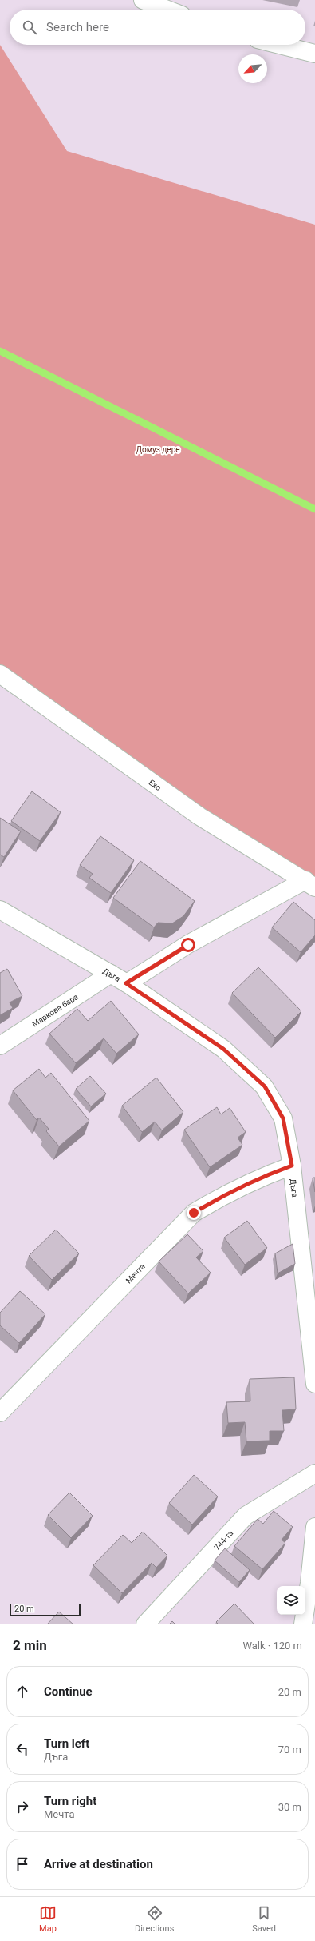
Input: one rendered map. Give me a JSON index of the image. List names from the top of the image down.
{
  "streets": {
    "street": [
      "Ехо",
      "Дъга",
      "Маркова бара",
      "Мечта",
      "744-та"
    ]
  },
  "crossings": [
    ["Дъга", "Маркова бара"],
    ["Дъга", "Мечта"]
  ],
  "parks": ["Домуз дере"],
  "scale_bar": "20 m",
  "north": "bottom left",
  "page": {
    "search": "Search here",
    "scale": "20 m",
    "heading": ["2 min", "Walk · 120 m"],
    "list": [
      ["Continue", "20 m"],
      ["Turn left", "Дъга", "70 m"],
      ["Turn right", "Мечта", "30 m"],
      "Arrive at destination"
    ],
    "nav": ["Map", "Directions", "Saved"]
  }
}
